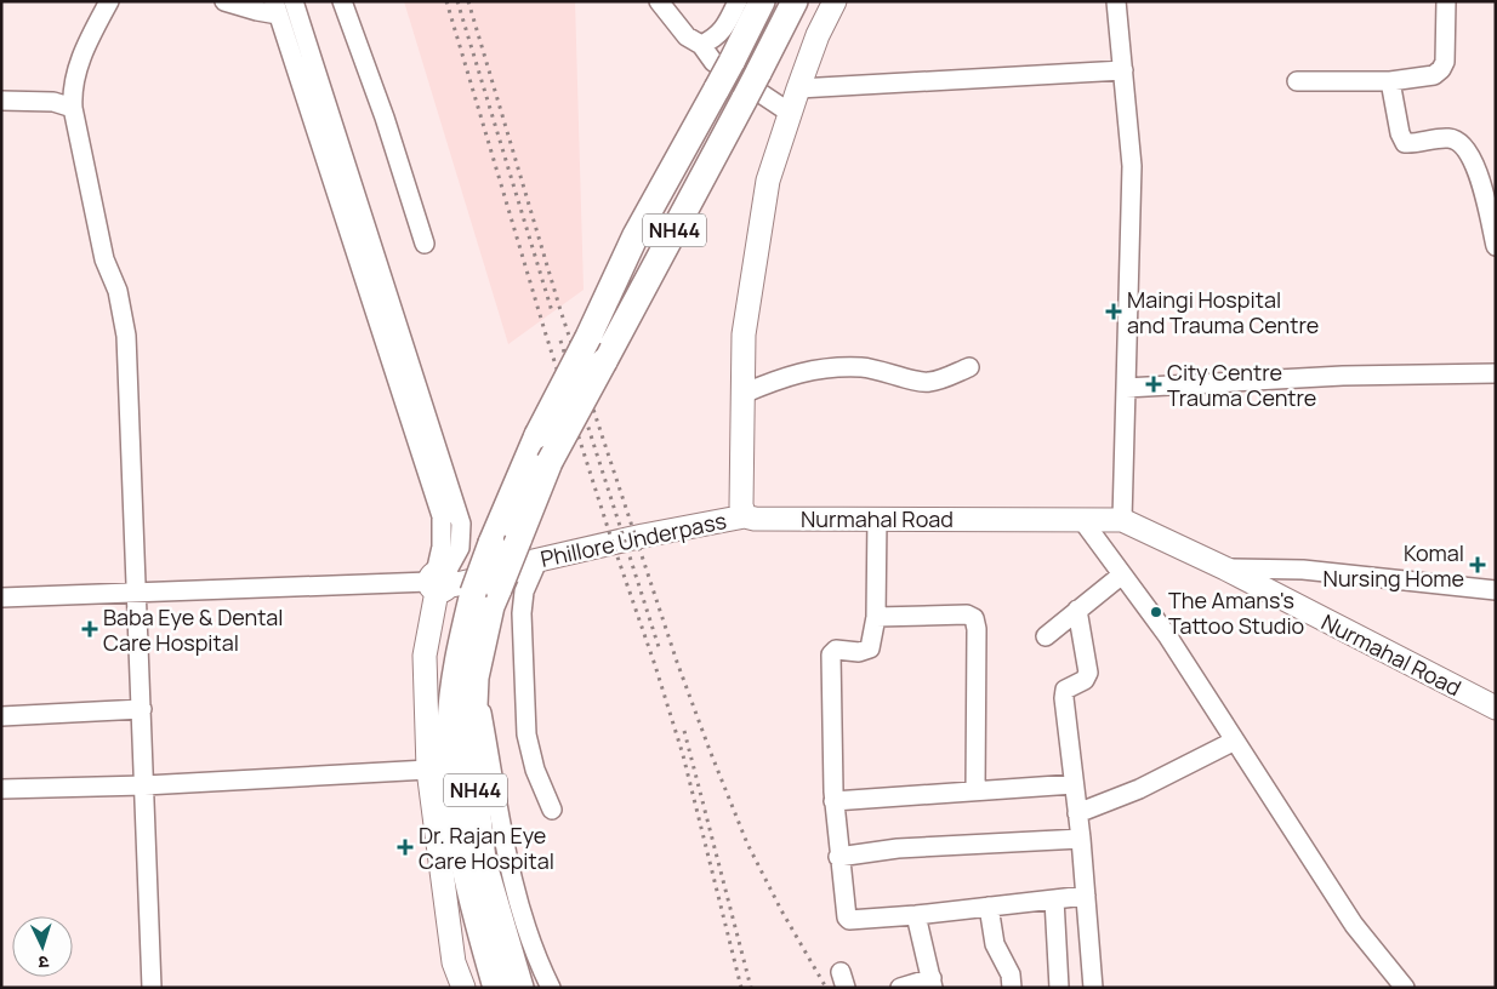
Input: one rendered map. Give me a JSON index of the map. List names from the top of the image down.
{
  "streets": {
    "highway": ["NH44"],
    "main road": ["Nurmahal Road", "Phillore Underpass"]
  },
  "crossings": [
    ["NH44", "Phillore Underpass"],
    ["Nurmahal Road", "Phillore Underpass"]
  ],
  "places": {
    "health": [
      "Maingi Hospital and Trauma Centre",
      "City Centre Trauma Centre",
      "Komal Nursing Home",
      "Baba Eye & Dental Care Hospital",
      "Dr. Rajan Eye Care Hospital"
    ],
    "other": ["The Amans's Tattoo Studio"]
  },
  "north": "bottom"
}
